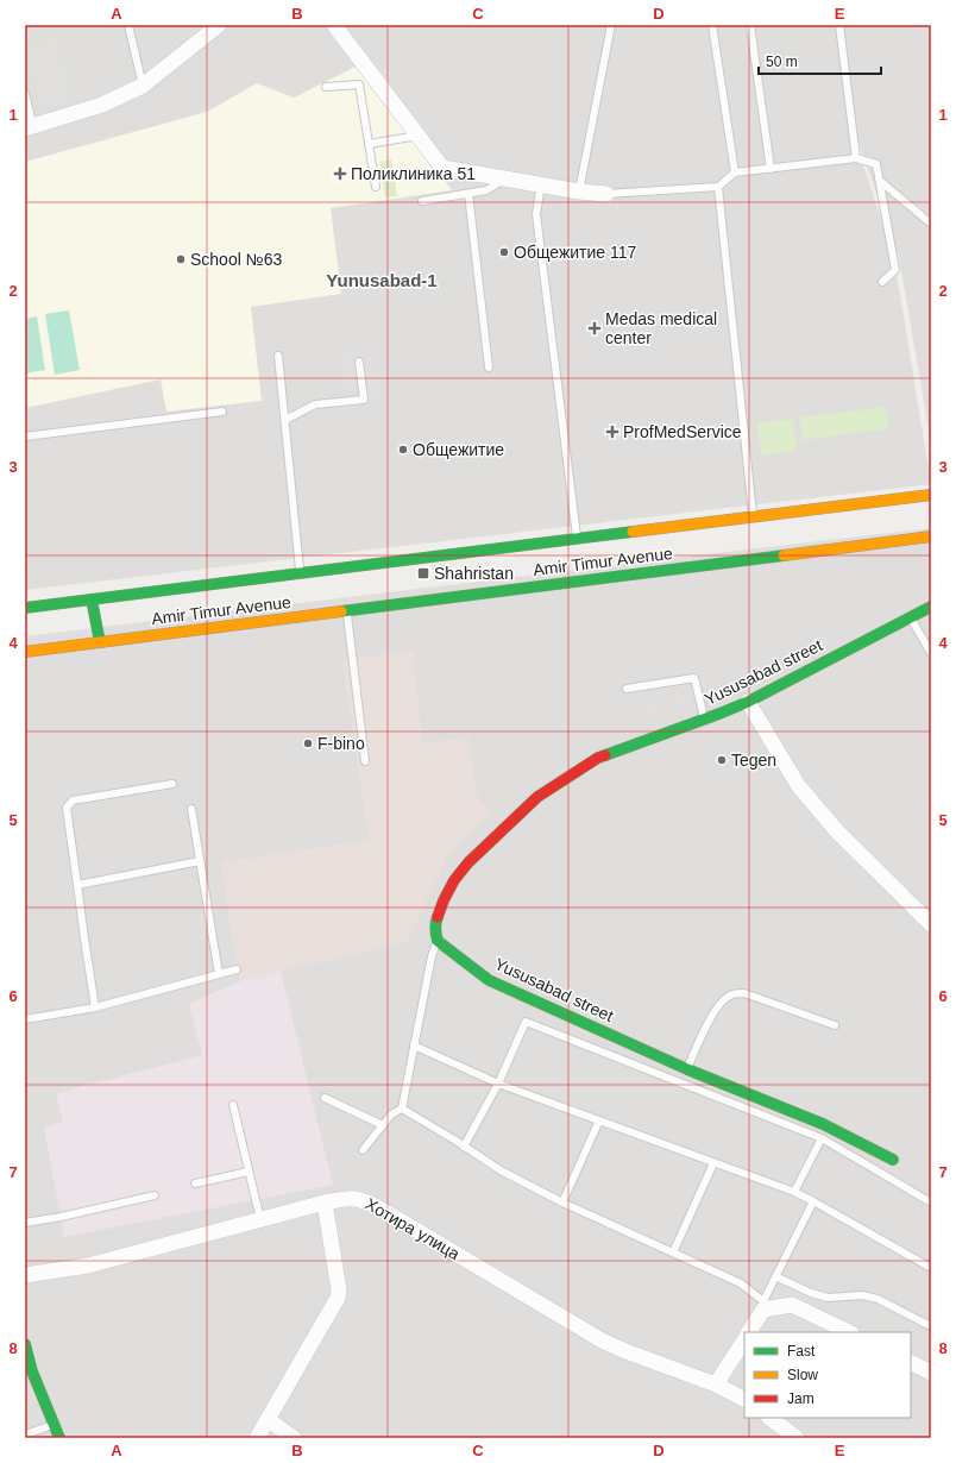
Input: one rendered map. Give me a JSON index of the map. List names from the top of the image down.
{
  "streets": {
    "main road": ["Amir Timur Avenue", "Yususabad street"],
    "street": ["Хотира улица"]
  },
  "districts": ["Yunusabad-1"],
  "places": {
    "health": ["Поликлиника 51", "Medas medical center", "ProfMedService"],
    "other": [
      "Общежитие 117",
      "School №63",
      "Общежитие",
      "F-bino",
      "Tegen"
    ],
    "transit": ["Shahristan"]
  },
  "legend": ["Fast", "Slow", "Jam"],
  "scale_bar": "50 m",
  "grid": {
    "columns": [
      "A",
      "B",
      "C",
      "D",
      "E"
    ],
    "rows": [
      "1",
      "2",
      "3",
      "4",
      "5",
      "6",
      "7",
      "8"
    ]
  }
}
